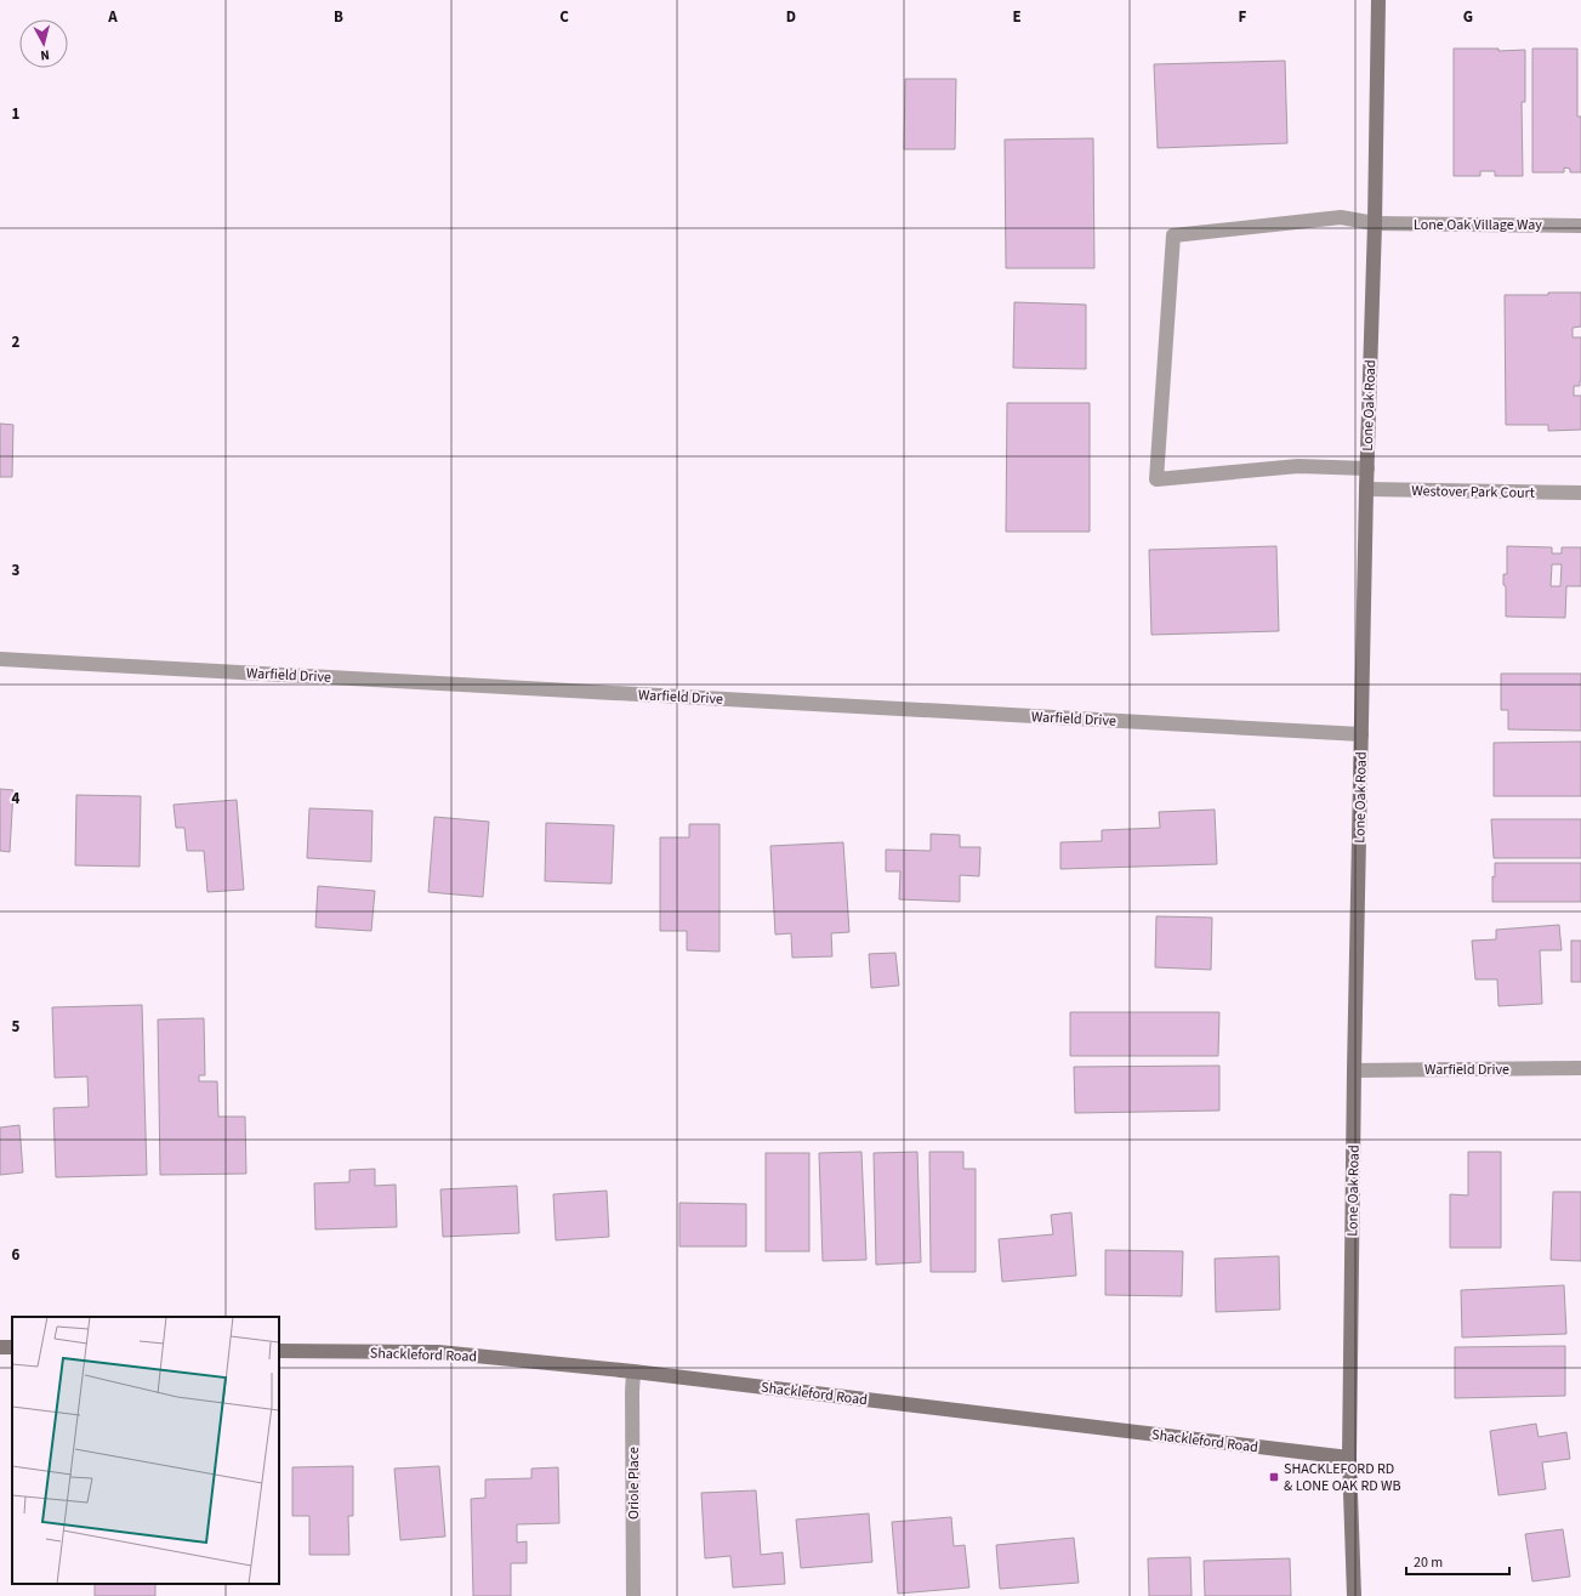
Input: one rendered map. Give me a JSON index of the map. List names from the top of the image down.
{
  "streets": {
    "street": [
      "Lone Oak Village Way",
      "Lone Oak Road",
      "Westover Park Court",
      "Warfield Drive",
      "Shackleford Road",
      "Oriole Place"
    ]
  },
  "crossings": [
    ["Lone Oak Village Way", "Lone Oak Road"],
    ["Lone Oak Road", "Westover Park Court"],
    ["Lone Oak Road", "Warfield Drive"],
    ["Lone Oak Road", "Shackleford Road"],
    ["Shackleford Road", "Oriole Place"]
  ],
  "places": {
    "transit": ["SHACKLEFORD RD & LONE OAK RD WB"]
  },
  "scale_bar": "20 m",
  "north": "bottom",
  "grid": {
    "columns": [
      "A",
      "B",
      "C",
      "D",
      "E",
      "F",
      "G"
    ],
    "rows": [
      "1",
      "2",
      "3",
      "4",
      "5",
      "6"
    ]
  }
}
